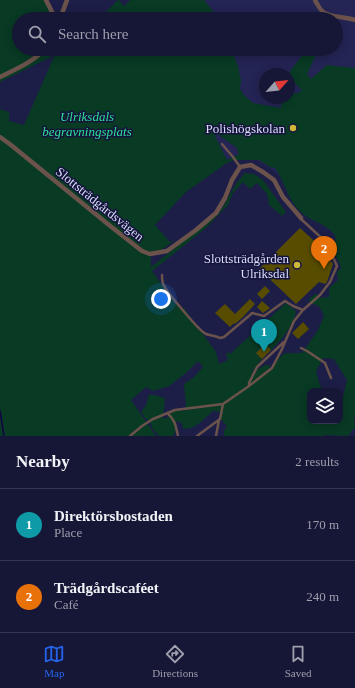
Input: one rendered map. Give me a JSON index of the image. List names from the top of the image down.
{
  "streets": {
    "street": ["Slottsträdgårdsvägen"]
  },
  "parks": ["Ulriksdals begravningsplats"],
  "places": ["Polishögskolan", "Slottsträdgården Ulriksdal"],
  "north": "top right",
  "page": {
    "search": "Search here",
    "pins": ["2", "1"],
    "heading": ["Nearby", "2 results"],
    "list": [
      {
        "mark": "1",
        "name": "Direktörsbostaden",
        "note": "Place",
        "value": "170 m"
      },
      {
        "mark": "2",
        "name": "Trädgårdscaféet",
        "note": "Café",
        "value": "240 m"
      }
    ],
    "nav": ["Map", "Directions", "Saved"]
  }
}
